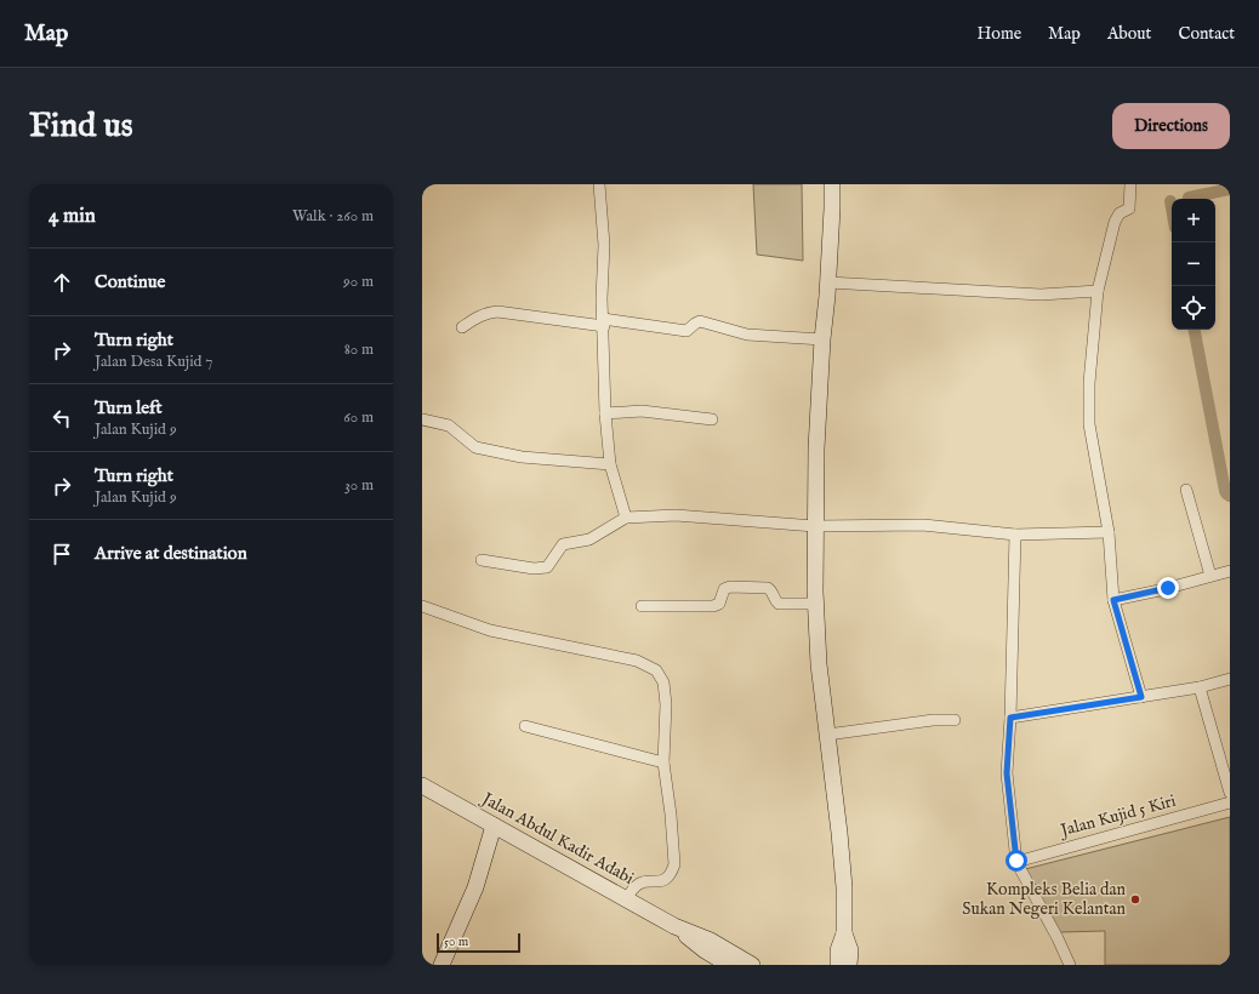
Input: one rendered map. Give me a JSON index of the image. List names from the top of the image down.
{
  "streets": {
    "main road": ["Jalan Abdul Kadir Adabi"],
    "street": ["Jalan Kujid 5 Kiri"]
  },
  "places": ["Kompleks Belia dan Sukan Negeri Kelantan"],
  "scale_bar": "50 m",
  "page": {
    "header": "Map",
    "nav": [
      "Home",
      "Map",
      "About",
      "Contact"
    ],
    "buttons": "Directions",
    "title": "Find us",
    "heading": ["4 min", "Walk · 260 m"],
    "map_buttons": ["+", "−"],
    "list": [
      ["Continue", "90 m"],
      ["Turn right", "Jalan Desa Kujid 7", "80 m"],
      ["Turn left", "Jalan Kujid 9", "60 m"],
      ["Turn right", "Jalan Kujid 9", "30 m"],
      "Arrive at destination"
    ],
    "scale": "50 m"
  }
}
